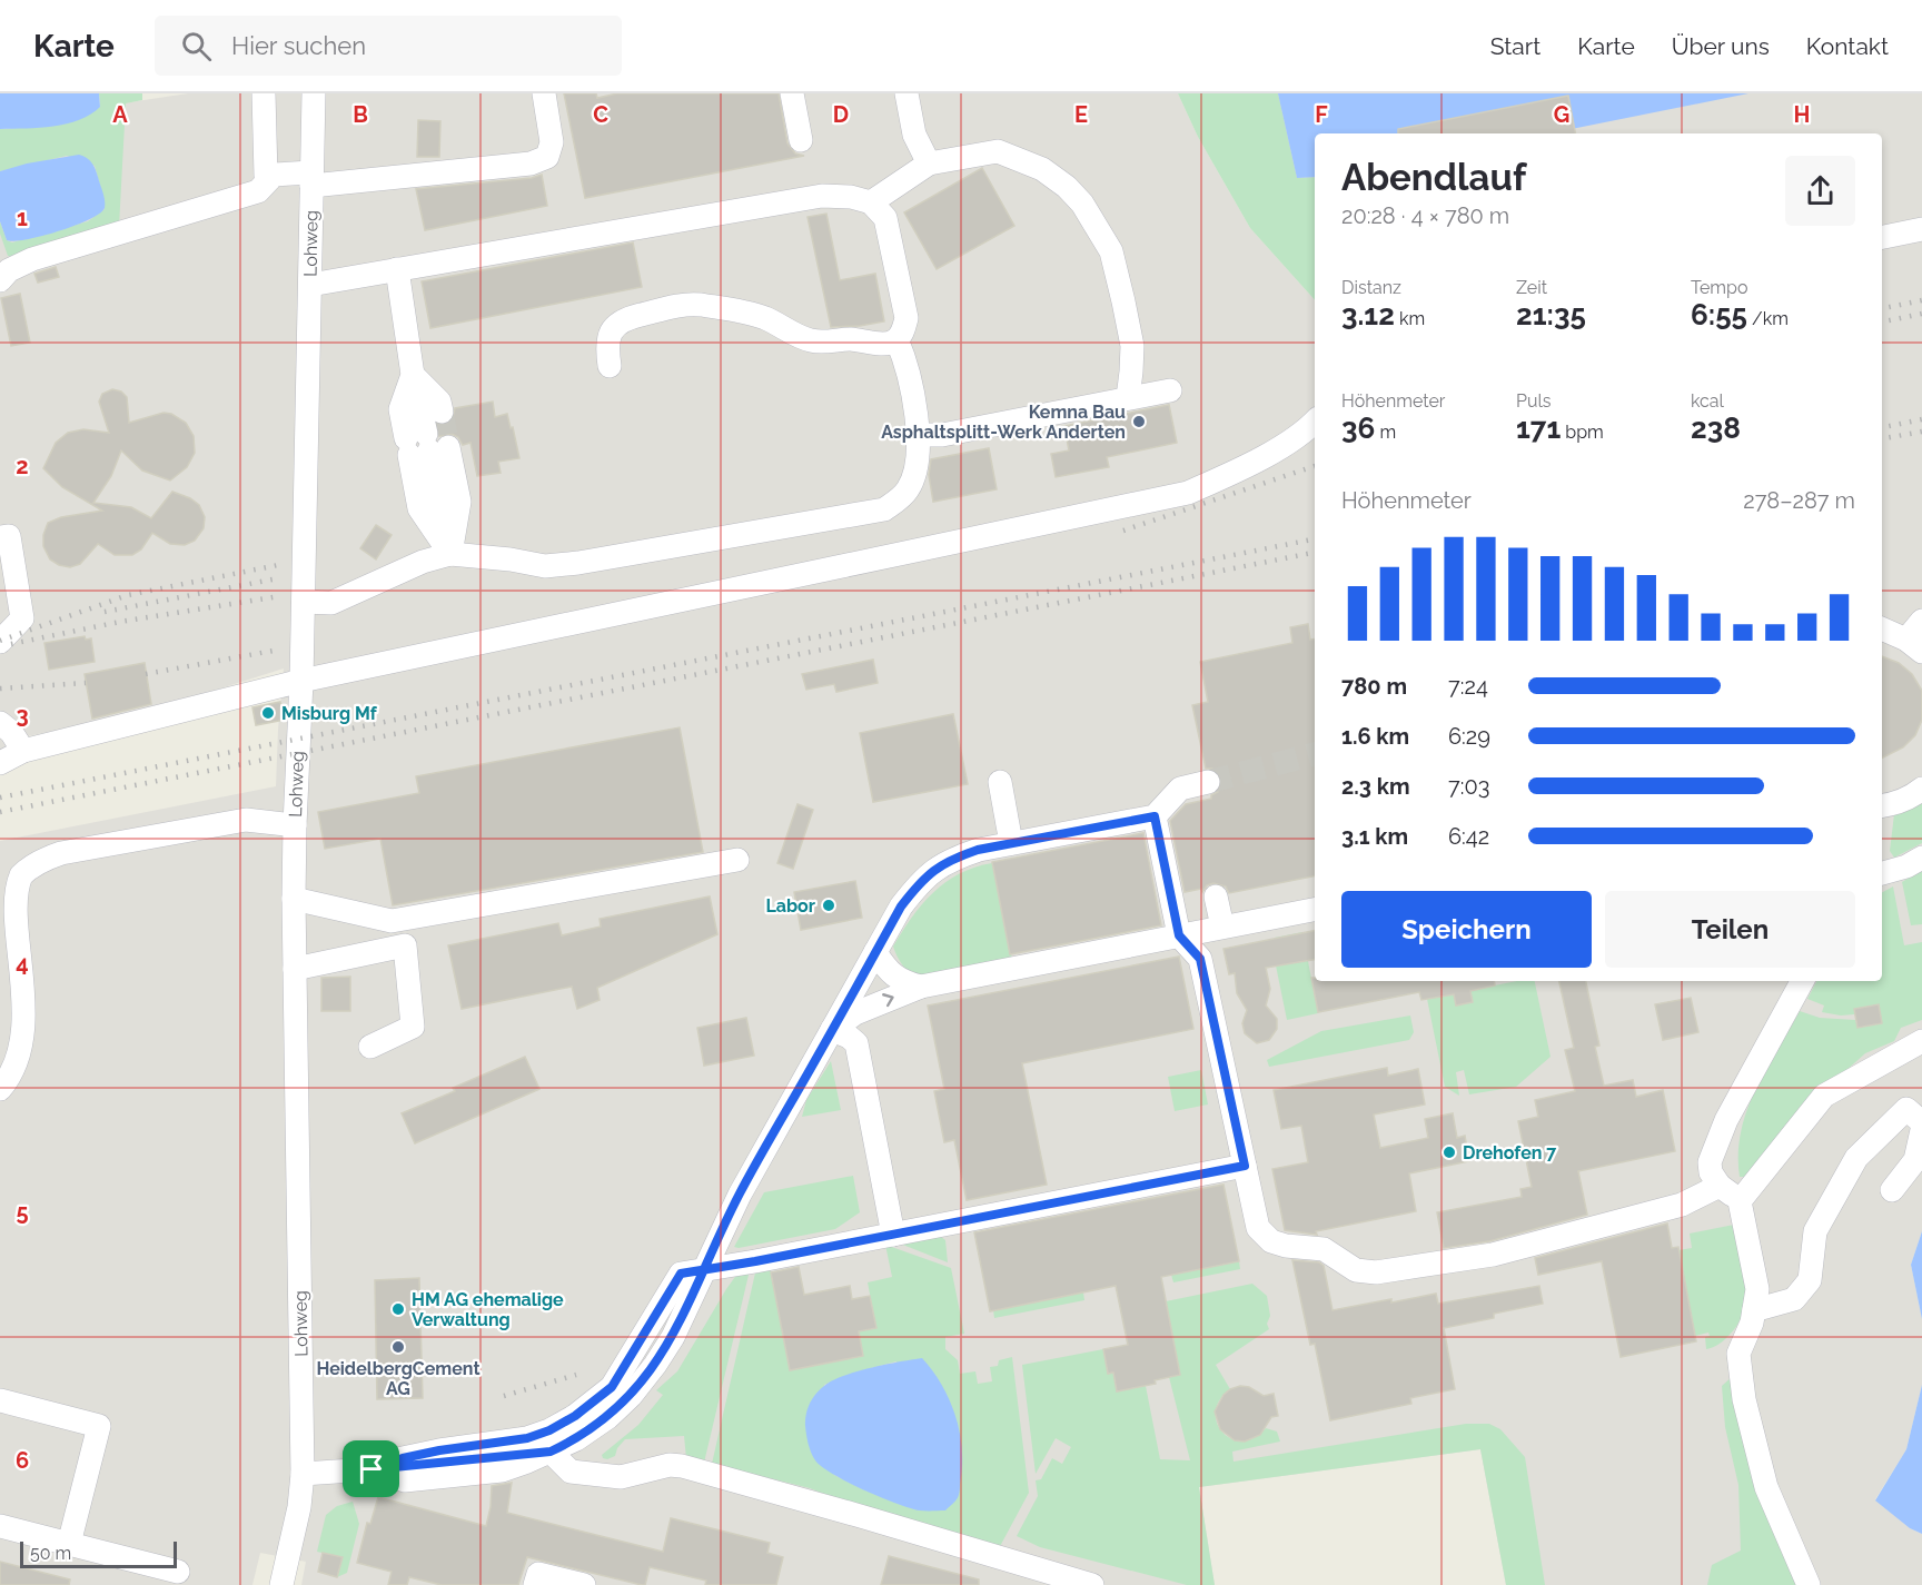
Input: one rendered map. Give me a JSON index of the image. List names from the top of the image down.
{
  "streets": {
    "street": ["Lohweg"]
  },
  "places": [
    "Kemna Bau Asphaltsplitt-Werk Anderten",
    "Misburg Mf",
    "Labor",
    "Drehofen 7",
    "HM AG ehemalige Verwaltung",
    "HeidelbergCement AG"
  ],
  "scale_bar": "50 m",
  "page": {
    "header": "Karte",
    "search": "Hier suchen",
    "nav": [
      "Start",
      "Karte",
      "Über uns",
      "Kontakt"
    ],
    "heading": ["Abendlauf", "20:28 · 4 × 780 m"],
    "stats": [
      ["Distanz", "3.12 km"],
      ["Zeit", "21:35"],
      ["Tempo", "6:55 /km"],
      ["Höhenmeter", "36 m"],
      ["Puls", "171 bpm"],
      ["kcal", "238"]
    ],
    "chart": ["Höhenmeter", "278–287 m"],
    "list": [
      {
        "name": "780 m",
        "note": "7:24"
      },
      {
        "name": "1.6 km",
        "note": "6:29"
      },
      {
        "name": "2.3 km",
        "note": "7:03"
      },
      {
        "name": "3.1 km",
        "note": "6:42"
      }
    ],
    "buttons": ["Speichern", "Teilen"],
    "scale": "50 m"
  },
  "grid": {
    "columns": [
      "A",
      "B",
      "C",
      "D",
      "E",
      "F",
      "G",
      "H"
    ],
    "rows": [
      "1",
      "2",
      "3",
      "4",
      "5",
      "6"
    ]
  }
}
